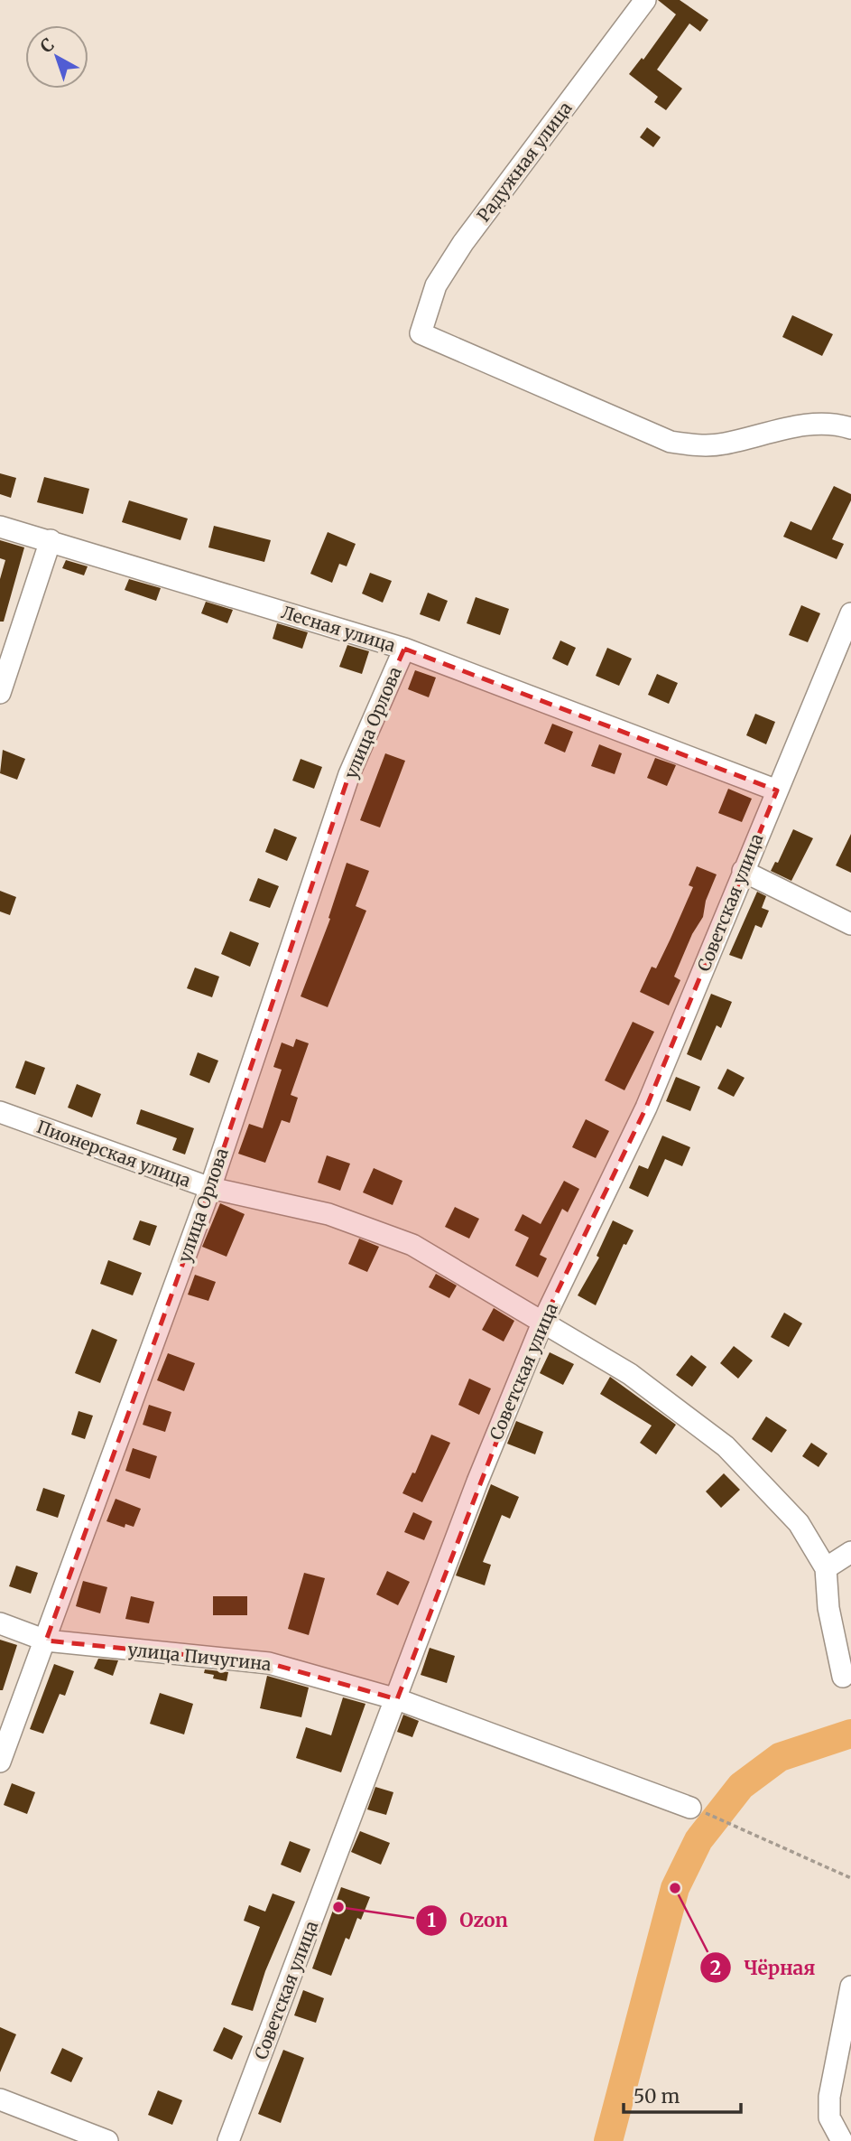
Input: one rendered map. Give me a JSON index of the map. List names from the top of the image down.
{
  "streets": {
    "street": [
      "Радужная улица",
      "Лесная улица",
      "улица Орлова",
      "Советская улица",
      "Пионерская улица",
      "улица Пичугина"
    ]
  },
  "crossings": [
    ["Лесная улица", "улица Орлова"],
    ["Лесная улица", "Советская улица"],
    ["улица Орлова", "Пионерская улица"],
    ["улица Орлова", "улица Пичугина"],
    ["Советская улица", "Пионерская улица"],
    ["Советская улица", "улица Пичугина"]
  ],
  "places": ["Чёрная", "Ozon"],
  "scale_bar": "50 m",
  "north": "top left"
}
